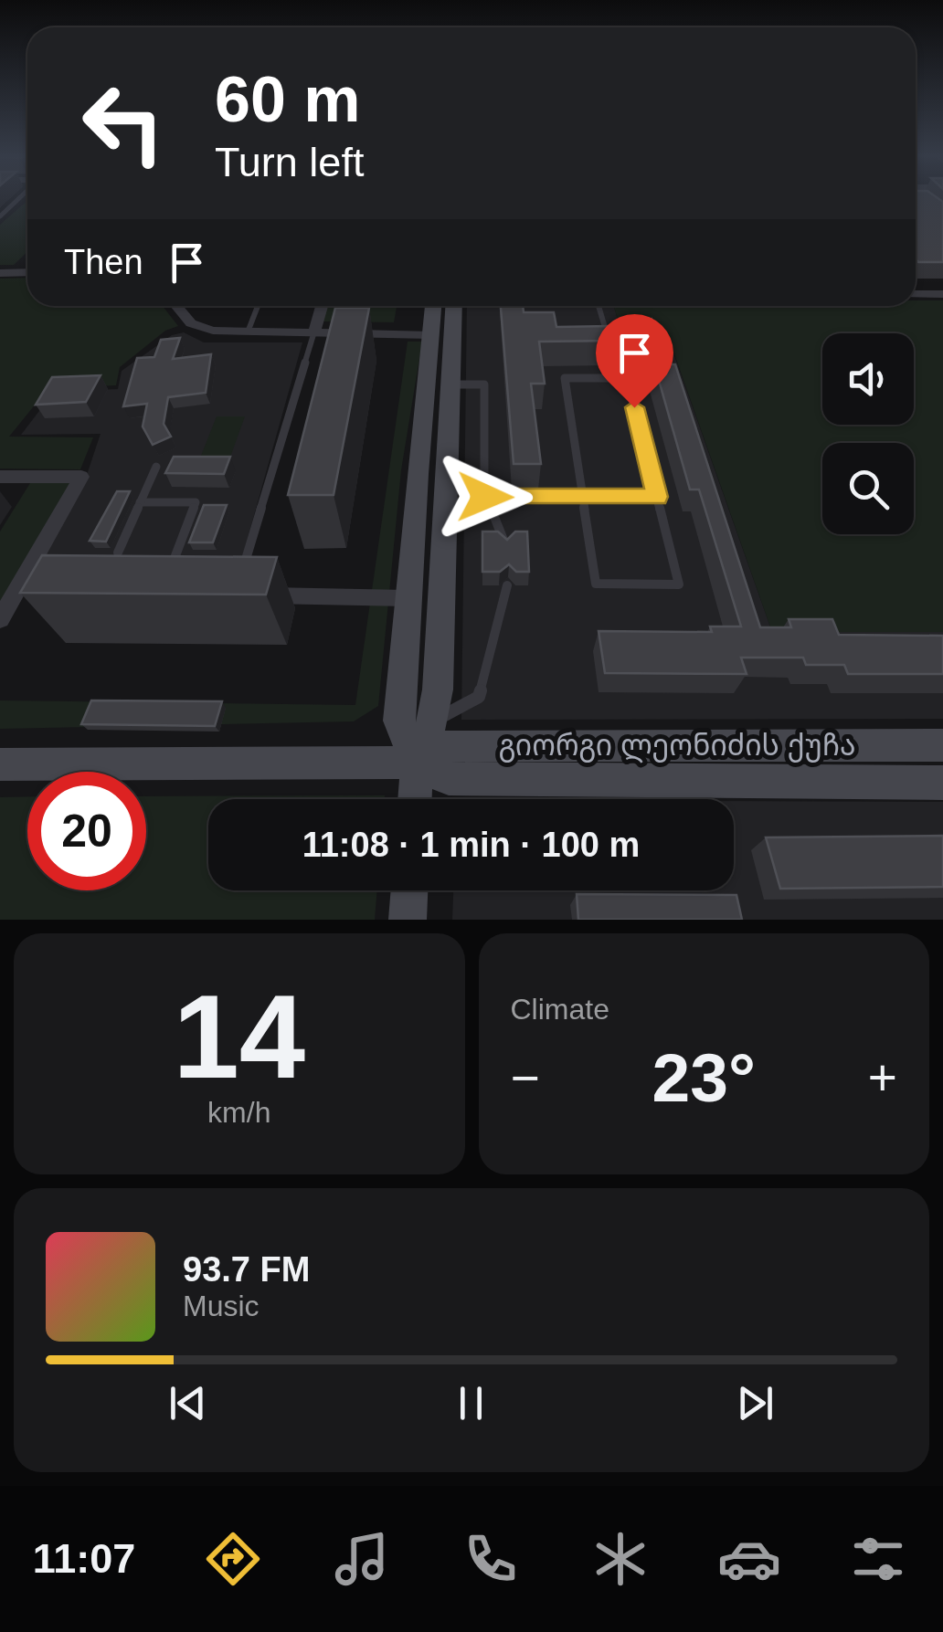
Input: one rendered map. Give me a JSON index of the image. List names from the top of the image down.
{
  "streets": {
    "main road": ["გიორგი ლეონიძის ქუჩა"]
  },
  "page": {
    "turn": ["60 m", "Turn left"],
    "then": "Then",
    "limit": "20",
    "trip": "11:08 · 1 min · 100 m",
    "tile": [
      ["14", "km/h"],
      "Climate"
    ],
    "heat": ["−", "23°", "+"],
    "song": ["93.7 FM", "Music"],
    "tabs": "11:07"
  }
}
